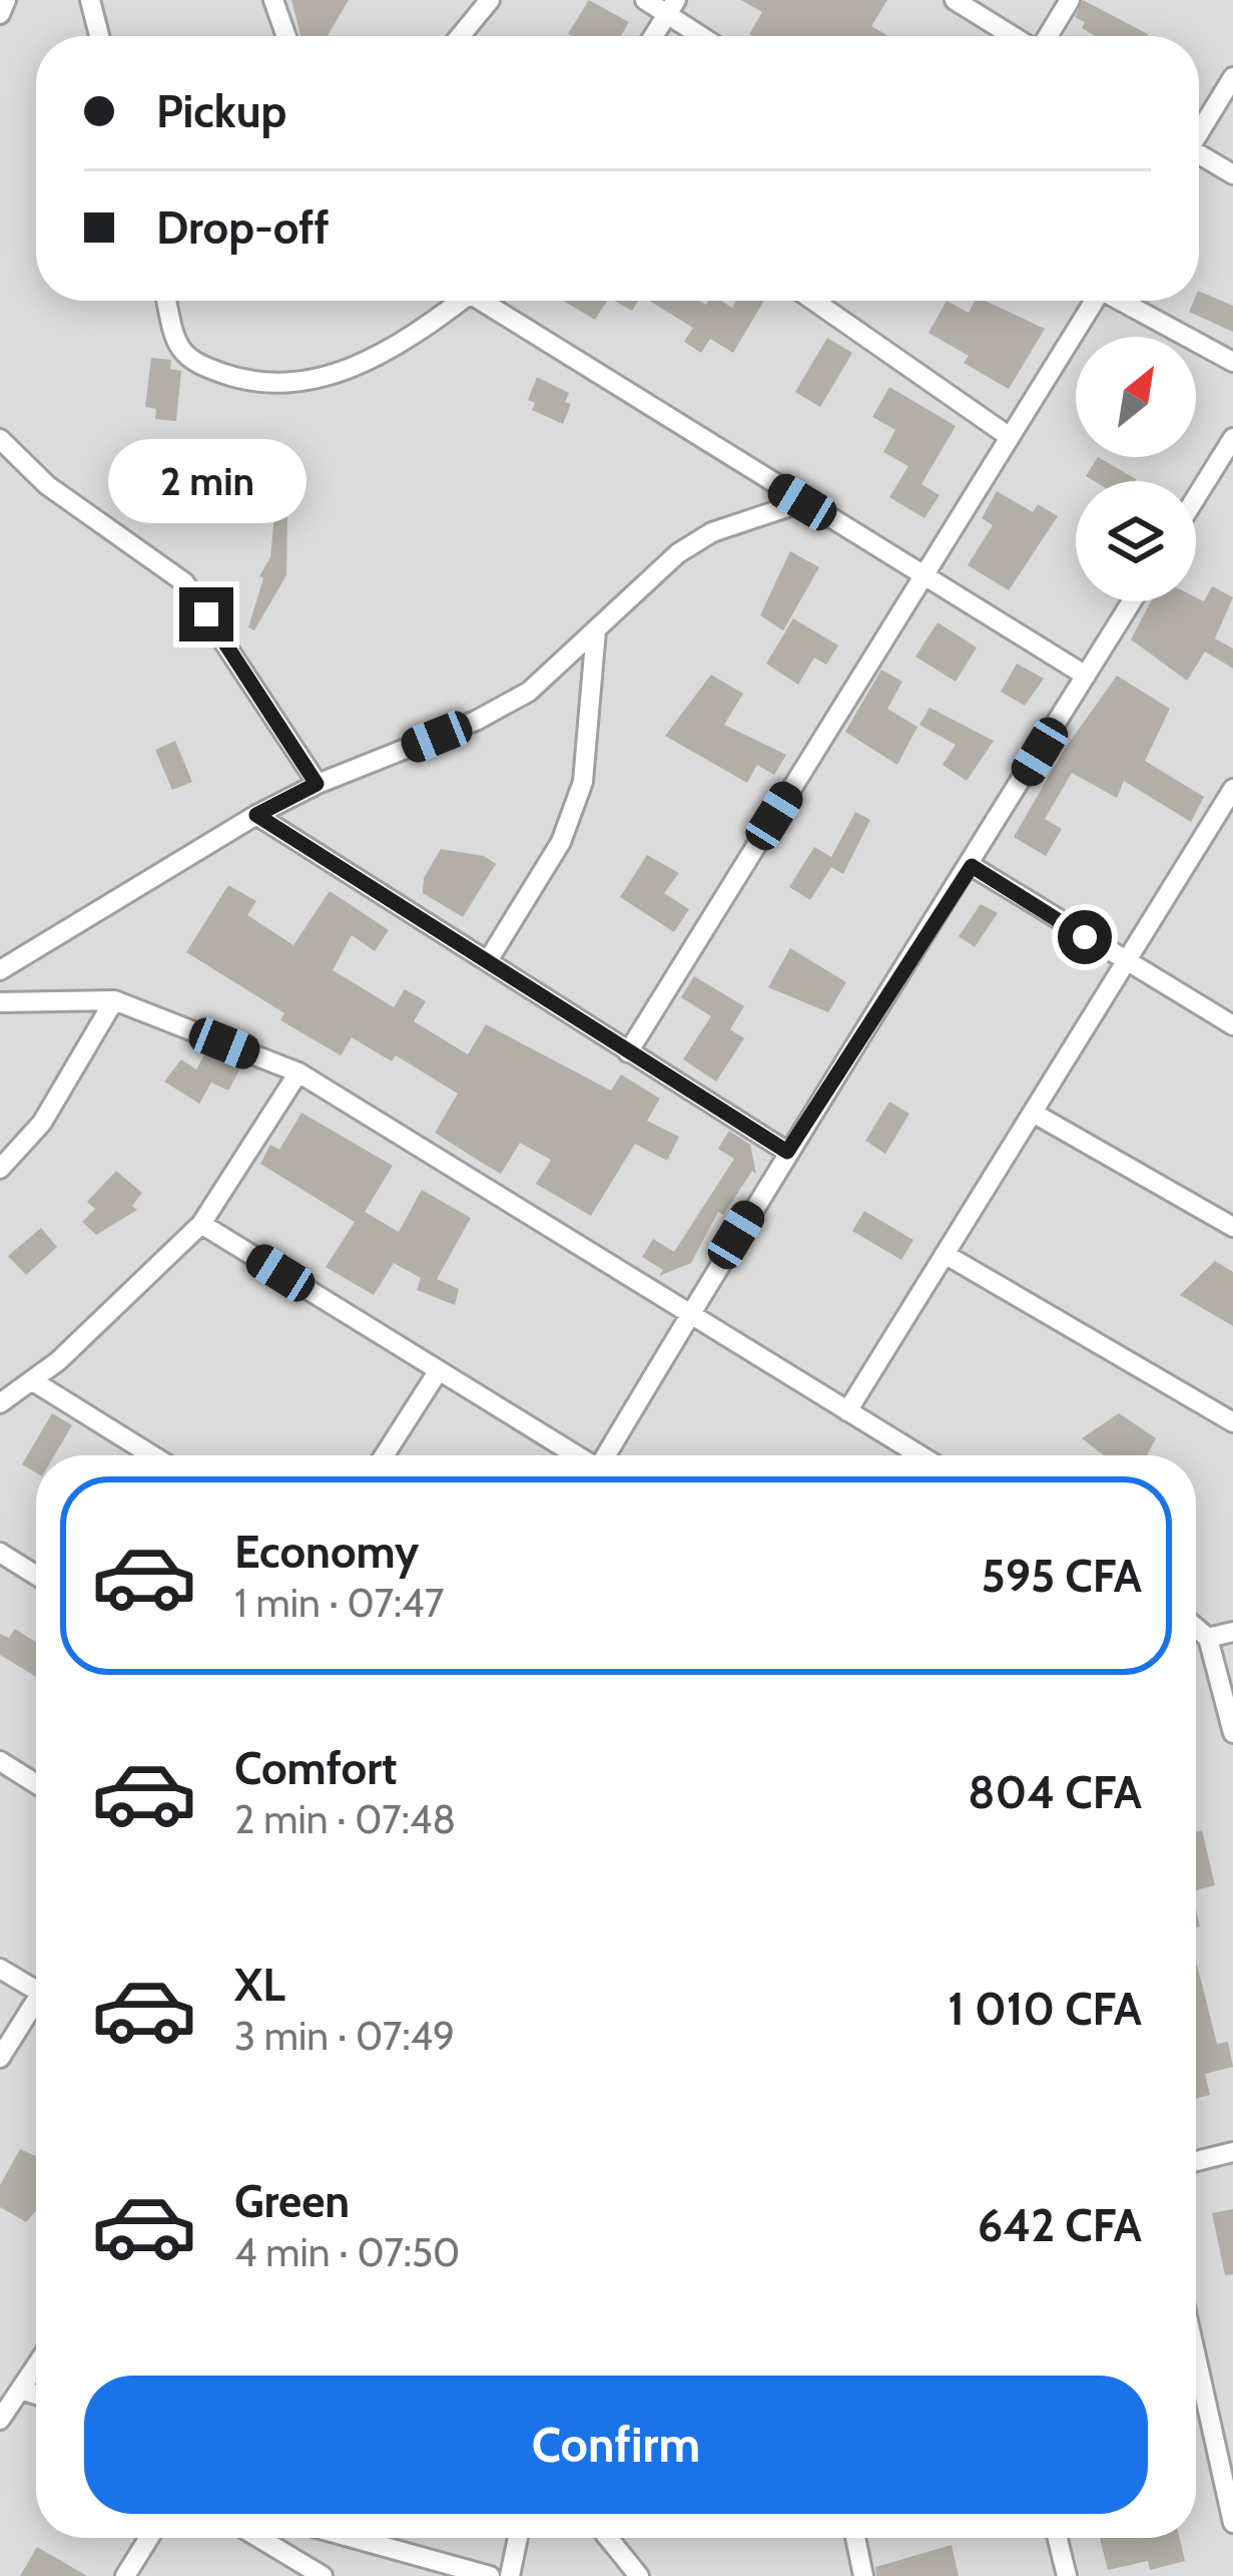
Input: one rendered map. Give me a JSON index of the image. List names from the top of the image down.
{
  "north": "top right",
  "page": {
    "banner": ["Pickup", "Drop-off"],
    "bubble": "2 min",
    "list": [
      {
        "name": "Economy",
        "note": "1 min · 07:47",
        "value": "595 CFA"
      },
      {
        "name": "Comfort",
        "note": "2 min · 07:48",
        "value": "804 CFA"
      },
      {
        "name": "XL",
        "note": "3 min · 07:49",
        "value": "1 010 CFA"
      },
      {
        "name": "Green",
        "note": "4 min · 07:50",
        "value": "642 CFA"
      }
    ],
    "buttons": "Confirm"
  }
}
